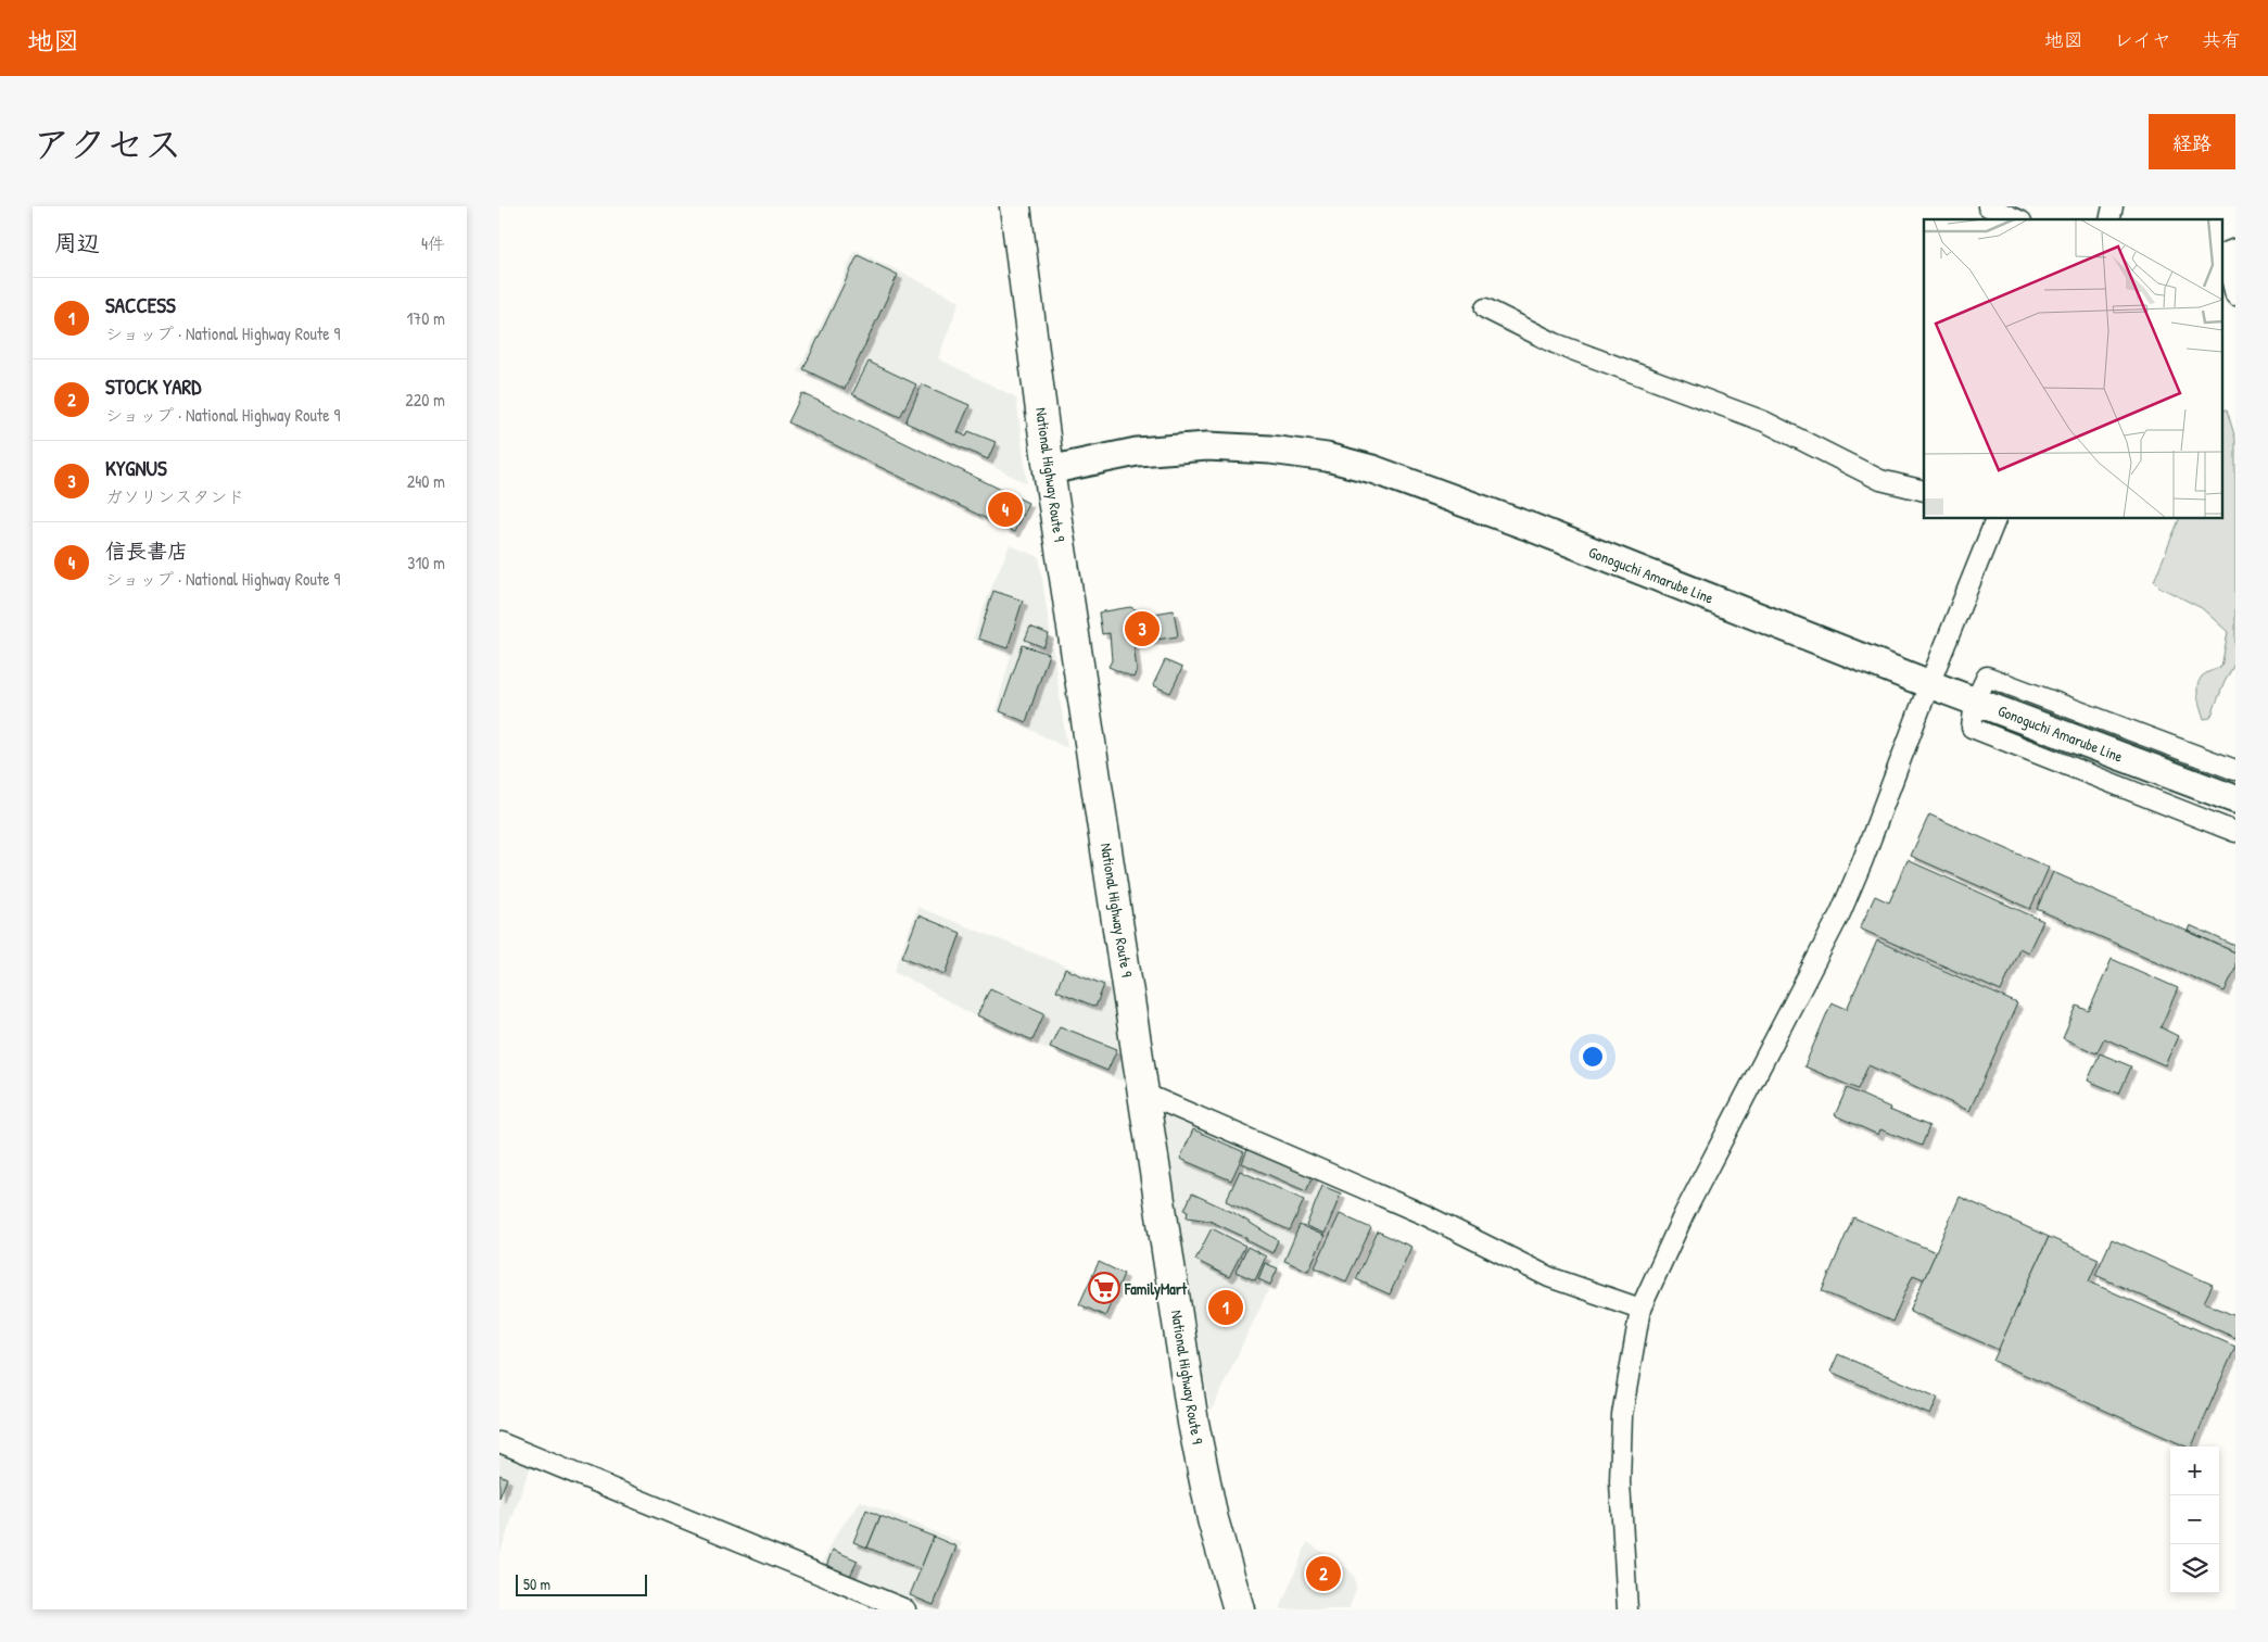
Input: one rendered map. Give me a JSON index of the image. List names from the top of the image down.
{
  "streets": {
    "highway": ["National Highway Route 9"],
    "main road": ["Gonoguchi Amarube Line"]
  },
  "crossings": [
    ["National Highway Route 9", "Gonoguchi Amarube Line"]
  ],
  "places": {
    "supermarket": ["FamilyMart"]
  },
  "scale_bar": "50 m",
  "page": {
    "header": "地図",
    "nav": ["地図", "レイヤ", "共有"],
    "title": "アクセス",
    "buttons": "経路",
    "heading": ["周辺", "4件"],
    "list": [
      {
        "mark": "1",
        "name": "SACCESS",
        "note": "ショップ · National Highway Route 9",
        "value": "170 m"
      },
      {
        "mark": "2",
        "name": "STOCK YARD",
        "note": "ショップ · National Highway Route 9",
        "value": "220 m"
      },
      {
        "mark": "3",
        "name": "KYGNUS",
        "note": "ガソリンスタンド",
        "value": "240 m"
      },
      {
        "mark": "4",
        "name": "信長書店",
        "note": "ショップ · National Highway Route 9",
        "value": "310 m"
      }
    ],
    "pins": [
      "4",
      "3",
      "1",
      "2"
    ],
    "map_buttons": ["+", "−"],
    "scale": "50 m"
  }
}
